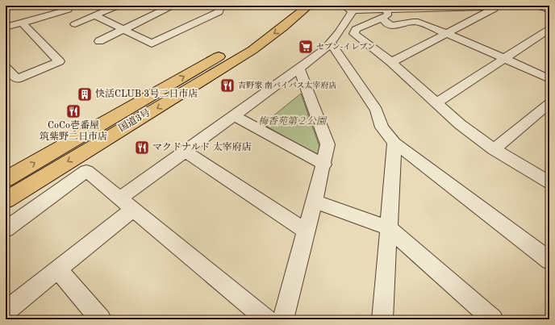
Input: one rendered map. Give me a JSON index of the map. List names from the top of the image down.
{
  "streets": {
    "highway": ["国道3号"]
  },
  "parks": ["梅香苑第２公園"],
  "places": {
    "supermarket": ["セブン-イレブン"],
    "restaurant": ["吉野家 南バイパス太宰府店", "CoCo壱番屋 筑紫野二日市店", "マクドナルド 太宰府店"],
    "building": ["快活CLUB 3号二日市店"]
  }
}
